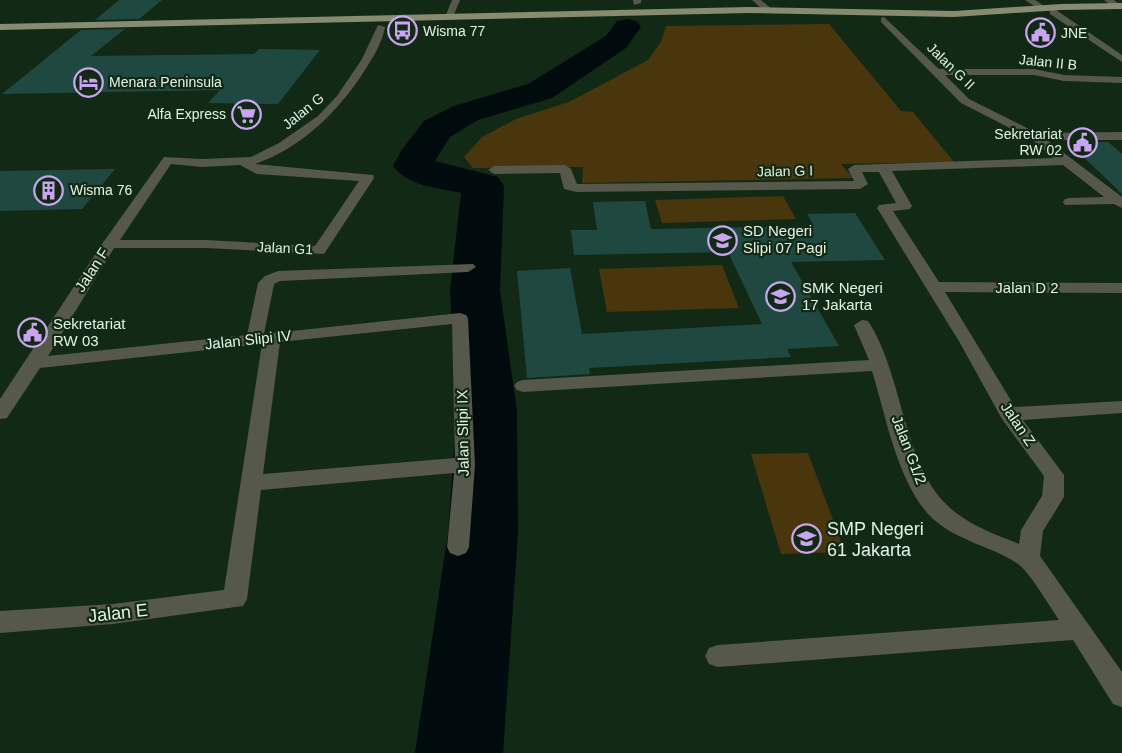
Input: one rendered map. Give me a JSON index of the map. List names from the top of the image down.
{
  "streets": {
    "street": [
      "Jalan II B",
      "Jalan G II",
      "Jalan G",
      "Jalan G I",
      "Jalan G1",
      "Jalan F",
      "Jalan D 2",
      "Jalan Slipi IV",
      "Jalan Z",
      "Jalan Slipi IX",
      "Jalan G1/2",
      "Jalan E"
    ]
  },
  "crossings": [
    ["Jalan II B", "Jalan G II"],
    ["Jalan G II", "Jalan G I"],
    ["Jalan G", "Jalan G1"],
    ["Jalan G", "Jalan F"],
    ["Jalan G I", "Jalan Z"],
    ["Jalan G1", "Jalan F"],
    ["Jalan F", "Jalan Slipi IV"],
    ["Jalan D 2", "Jalan Z"],
    ["Jalan Slipi IV", "Jalan Slipi IX"],
    ["Jalan Z", "Jalan G1/2"]
  ],
  "places": {
    "bus stop": ["Wisma 77"],
    "public building": ["JNE", "Sekretariat RW 02", "Sekretariat RW 03"],
    "hotel": ["Menara Peninsula"],
    "supermarket": ["Alfa Express"],
    "building": ["Wisma 76"],
    "school or university": ["SD Negeri Slipi 07 Pagi", "SMK Negeri 17 Jakarta", "SMP Negeri 61 Jakarta"]
  }
}
